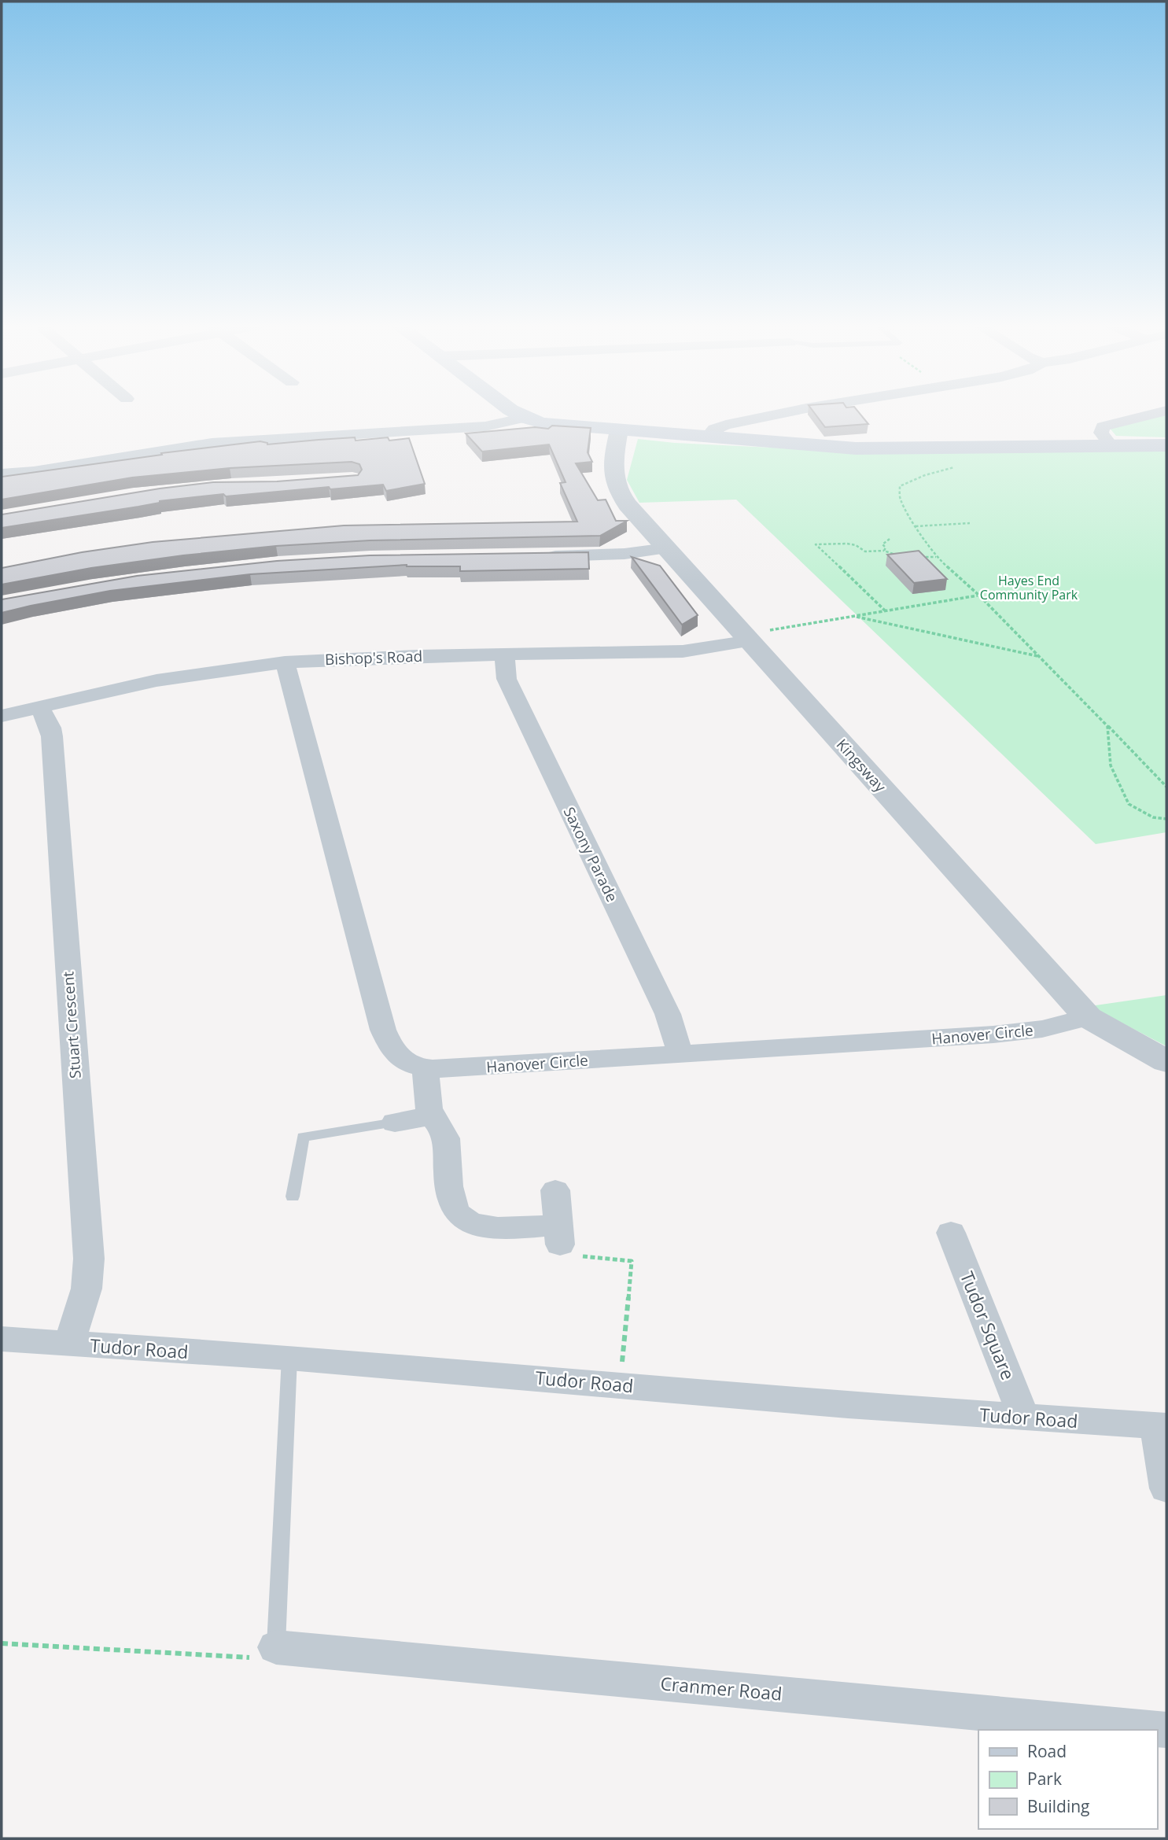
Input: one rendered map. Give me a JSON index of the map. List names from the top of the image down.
{
  "streets": {
    "street": [
      "Bishop's Road",
      "Kingsway",
      "Saxony Parade",
      "Stuart Crescent",
      "Hanover Circle",
      "Tudor Square",
      "Tudor Road",
      "Cranmer Road"
    ]
  },
  "crossings": [
    ["Bishop's Road", "Kingsway"],
    ["Bishop's Road", "Saxony Parade"],
    ["Bishop's Road", "Stuart Crescent"],
    ["Bishop's Road", "Hanover Circle"],
    ["Kingsway", "Hanover Circle"],
    ["Saxony Parade", "Hanover Circle"],
    ["Stuart Crescent", "Tudor Road"],
    ["Tudor Square", "Tudor Road"]
  ],
  "parks": ["Hayes End Community Park"],
  "legend": ["Road", "Park", "Building"]
}
